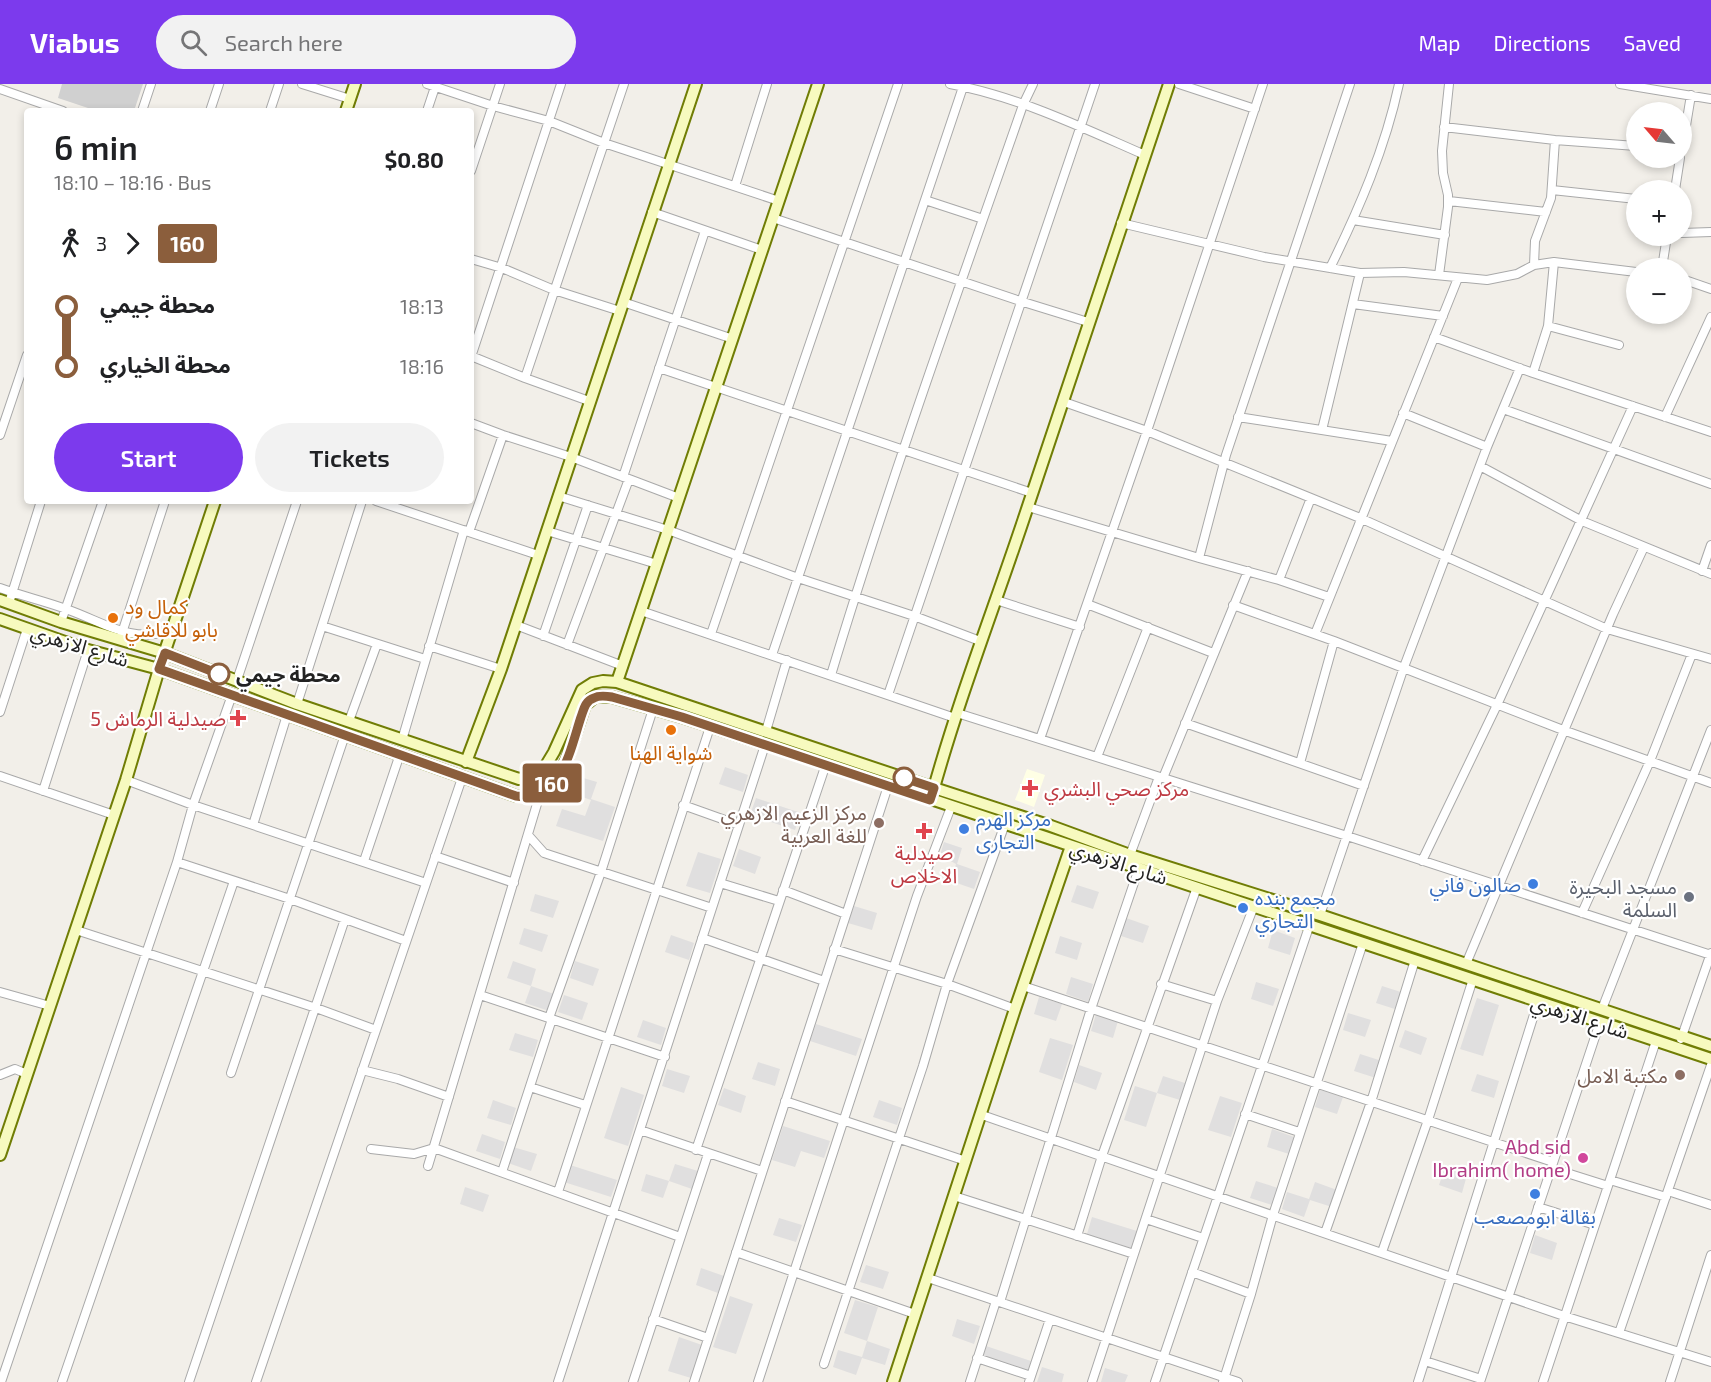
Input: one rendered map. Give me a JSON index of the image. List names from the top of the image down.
{
  "streets": {
    "street": ["شارع الازهري"]
  },
  "places": {
    "other": [
      "كمال ود بابو للاقاشي",
      "محطة جيمي",
      "شواية الهنا",
      "مركز الزعيم الازهري للغة العربية",
      "مركز الهرم التجارى",
      "صالون فاني",
      "مسجد البحيرة السلمة",
      "مجمع بنده التجاري",
      "مكتبة الامل",
      "Abd sid Ibrahim( home)",
      "بقالة ابومصعب"
    ],
    "health": ["صيدلية الرماش 5", "مركز صحي البشري", "صيدلية الاخلاص"]
  },
  "lines": ["bus line 160"],
  "north": "top left",
  "page": {
    "header": "Viabus",
    "search": "Search here",
    "nav": ["Map", "Directions", "Saved"],
    "on_map": "160",
    "map_buttons": ["+", "−"],
    "heading": ["6 min", "18:10 – 18:16 · Bus", "$0.80"],
    "legs": ["3", "160"],
    "list": [
      {
        "name": "محطة جيمي",
        "value": "18:13"
      },
      {
        "name": "محطة الخياري",
        "value": "18:16"
      }
    ],
    "buttons": ["Start", "Tickets"]
  }
}
